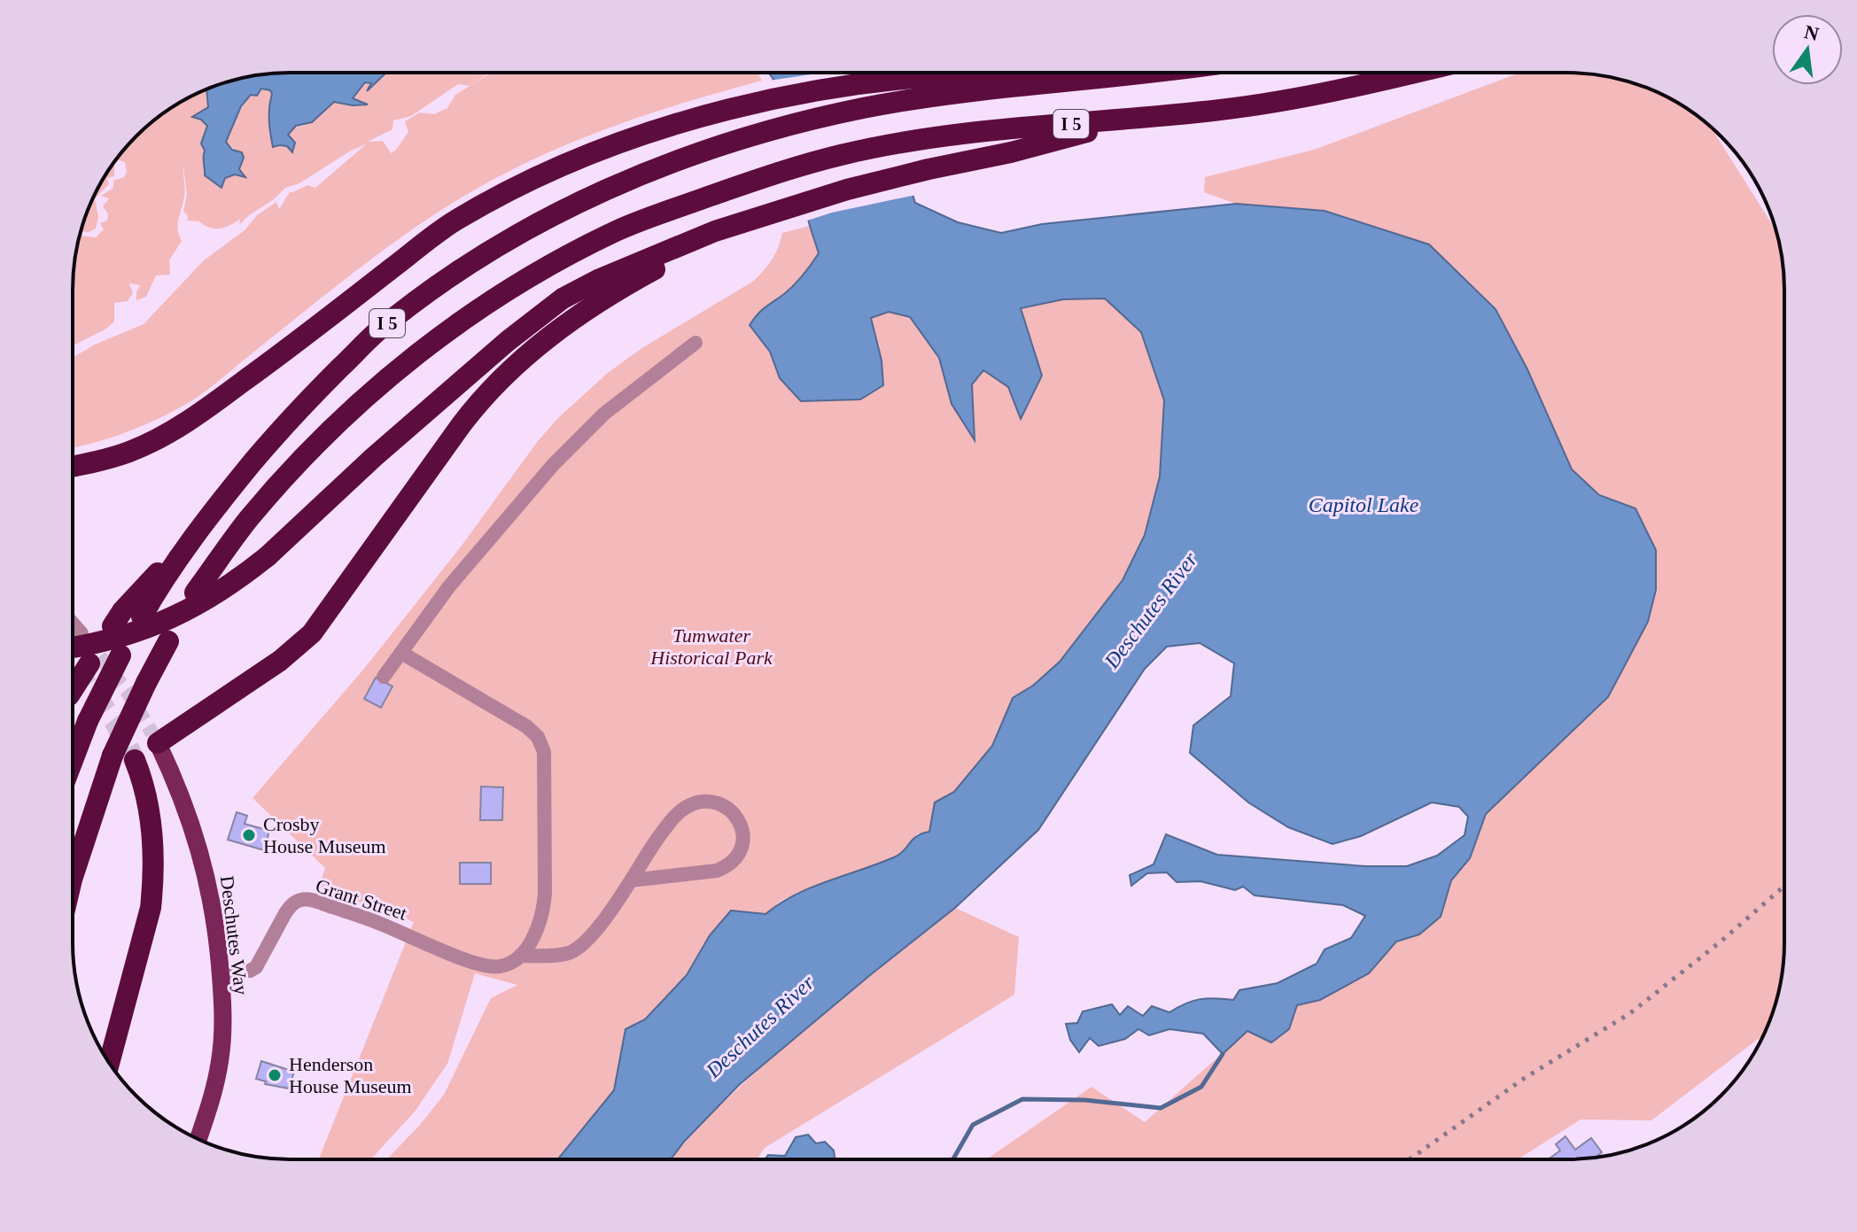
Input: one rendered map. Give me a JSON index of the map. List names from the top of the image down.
{
  "streets": {
    "highway": ["I 5"],
    "main road": ["Deschutes Way"],
    "street": ["Grant Street"]
  },
  "crossings": [
    ["Grant Street", "Deschutes Way"]
  ],
  "water": ["Capitol Lake", "Deschutes River"],
  "parks": ["Tumwater Historical Park"],
  "places": ["Crosby House Museum", "Henderson House Museum"],
  "north": "top"
}
